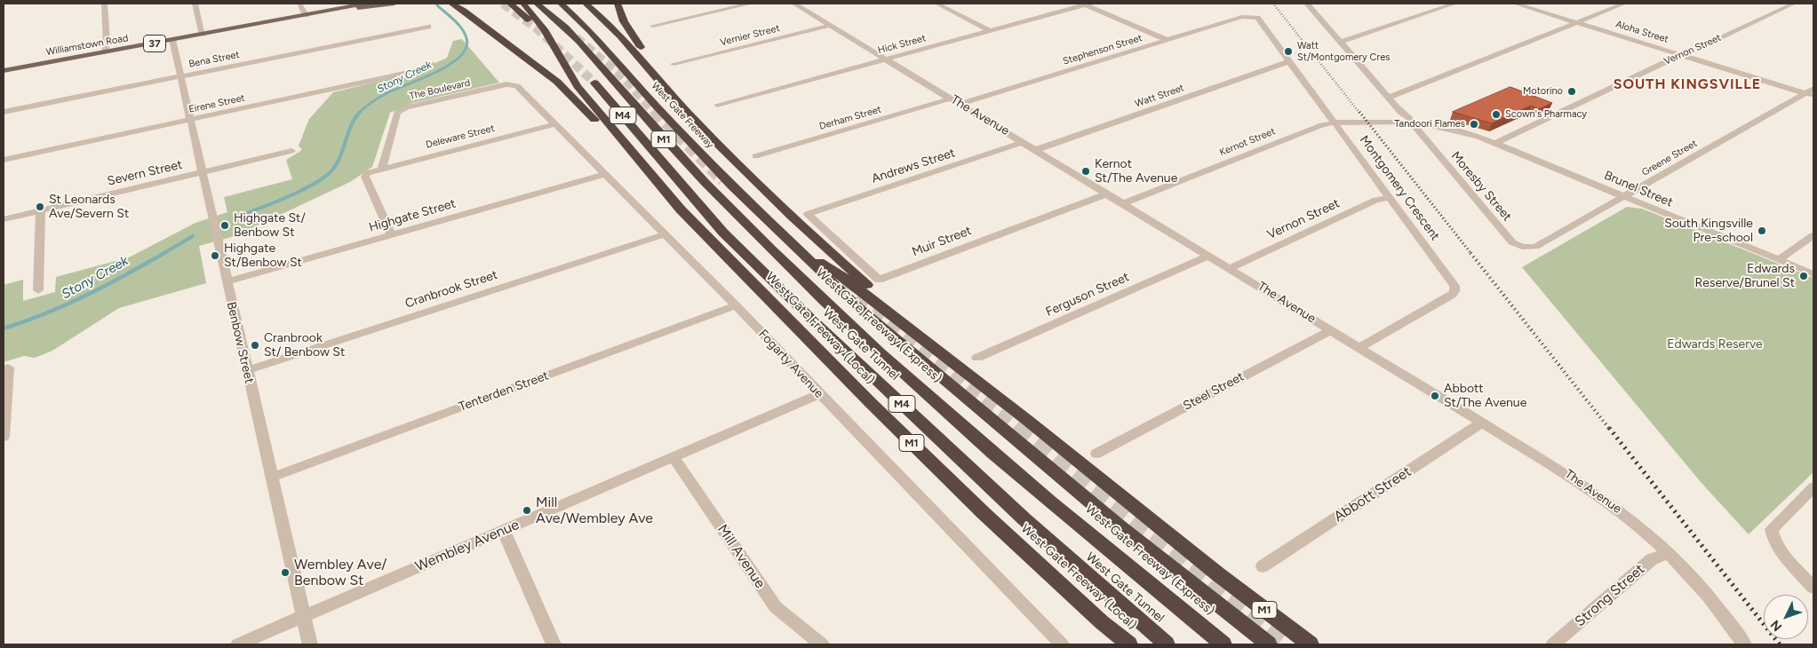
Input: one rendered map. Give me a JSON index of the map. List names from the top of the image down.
{
  "streets": {
    "highway": [
      "M4",
      "West Gate Freeway",
      "M1",
      "West Gate Freeway (Express)",
      "West Gate Freeway (Local)",
      "West Gate Tunnel"
    ],
    "main road": ["37", "Williamstown Road"],
    "street": [
      "Aloha Street",
      "Vernier Street",
      "Hick Street",
      "Stephenson Street",
      "Vernon Street",
      "Bena Street",
      "The Boulevard",
      "Watt Street",
      "Eirene Street",
      "The Avenue",
      "Derham Street",
      "Deleware Street",
      "Kernot Street",
      "Greene Street",
      "Andrews Street",
      "Severn Street",
      "Moresby Street",
      "Montgomery Crescent",
      "Brunel Street",
      "Highgate Street",
      "Muir Street",
      "Cranbrook Street",
      "Ferguson Street",
      "Benbow Street",
      "Fogarty Avenue",
      "Tenterden Street",
      "Steel Street",
      "Abbott Street",
      "Wembley Avenue",
      "Mill Avenue",
      "Strong Street"
    ]
  },
  "crossings": [
    ["Aloha Street", "Vernon Street"],
    ["Aloha Street", "Greene Street"],
    ["Vernier Street", "The Avenue"],
    ["Hick Street", "The Avenue"],
    ["Williamstown Road", "Benbow Street"],
    ["Stephenson Street", "The Avenue"],
    ["Stephenson Street", "Montgomery Crescent"],
    ["Vernon Street", "The Avenue"],
    ["Vernon Street", "Montgomery Crescent"],
    ["Vernon Street", "Brunel Street"],
    ["Bena Street", "Benbow Street"],
    ["The Boulevard", "Deleware Street"],
    ["The Boulevard", "Fogarty Avenue"],
    ["Watt Street", "The Avenue"],
    ["Watt Street", "Montgomery Crescent"],
    ["Eirene Street", "Benbow Street"],
    ["West Gate Freeway", "M1"],
    ["West Gate Freeway", "West Gate Freeway (Express)"],
    ["The Avenue", "Derham Street"],
    ["The Avenue", "Kernot Street"],
    ["The Avenue", "Andrews Street"],
    ["The Avenue", "Montgomery Crescent"],
    ["The Avenue", "Muir Street"],
    ["The Avenue", "Ferguson Street"],
    ["The Avenue", "Steel Street"],
    ["The Avenue", "Abbott Street"],
    ["The Avenue", "Strong Street"],
    ["Deleware Street", "Highgate Street"],
    ["Deleware Street", "Fogarty Avenue"],
    ["M1", "West Gate Freeway (Express)"],
    ["Kernot Street", "Moresby Street"],
    ["Kernot Street", "Montgomery Crescent"],
    ["Kernot Street", "Brunel Street"],
    ["Greene Street", "Moresby Street"],
    ["Greene Street", "Brunel Street"],
    ["Andrews Street", "Muir Street"],
    ["Severn Street", "Benbow Street"],
    ["Moresby Street", "Brunel Street"],
    ["Highgate Street", "Benbow Street"],
    ["Highgate Street", "Fogarty Avenue"],
    ["Cranbrook Street", "Benbow Street"],
    ["Cranbrook Street", "Fogarty Avenue"],
    ["Benbow Street", "Tenterden Street"],
    ["Benbow Street", "Wembley Avenue"],
    ["Fogarty Avenue", "Tenterden Street"],
    ["Fogarty Avenue", "Wembley Avenue"],
    ["Wembley Avenue", "Mill Avenue"]
  ],
  "districts": ["SOUTH KINGSVILLE"],
  "water": ["Stony Creek"],
  "parks": ["Edwards Reserve"],
  "places": [
    "Watt St/Montgomery Cres",
    "Motorino",
    "Scown's Pharmacy",
    "Tandoori Flames",
    "Kernot St/The Avenue",
    "St Leonards Ave/Severn St",
    "Highgate St/ Benbow St",
    "South Kingsville Pre-school",
    "Highgate St/Benbow St",
    "Edwards Reserve/Brunel St",
    "Cranbrook St/ Benbow St",
    "Abbott St/The Avenue",
    "Mill Ave/Wembley Ave",
    "Wembley Ave/ Benbow St"
  ],
  "north": "bottom left"
}
